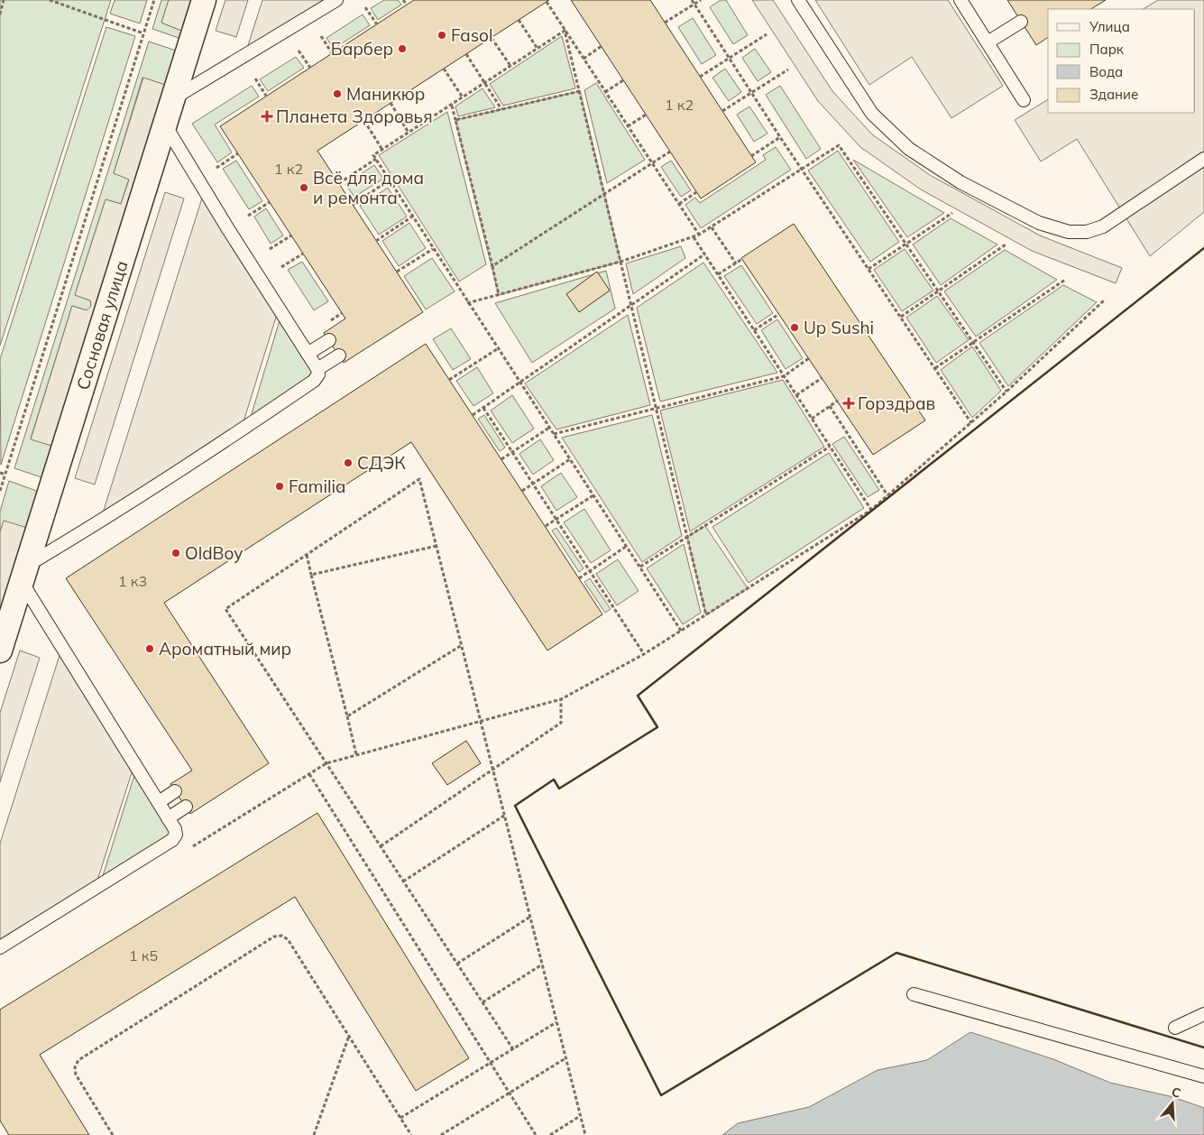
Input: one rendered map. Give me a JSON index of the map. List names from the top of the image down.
{
  "streets": {
    "street": ["Сосновая улица"]
  },
  "places": {
    "other": [
      "Fasol",
      "Барбер",
      "Маникюр",
      "Всё для дома и ремонта",
      "Up Sushi",
      "СДЭК",
      "Familia",
      "OldBoy",
      "Ароматный мир"
    ],
    "health": ["Планета Здоровья", "Горздрав"]
  },
  "house_numbers": [
    "1 к2",
    "1 к2",
    "1 к3",
    "1 к5"
  ],
  "legend": [
    "Улица",
    "Парк",
    "Вода",
    "Здание"
  ],
  "north": "top"
}
